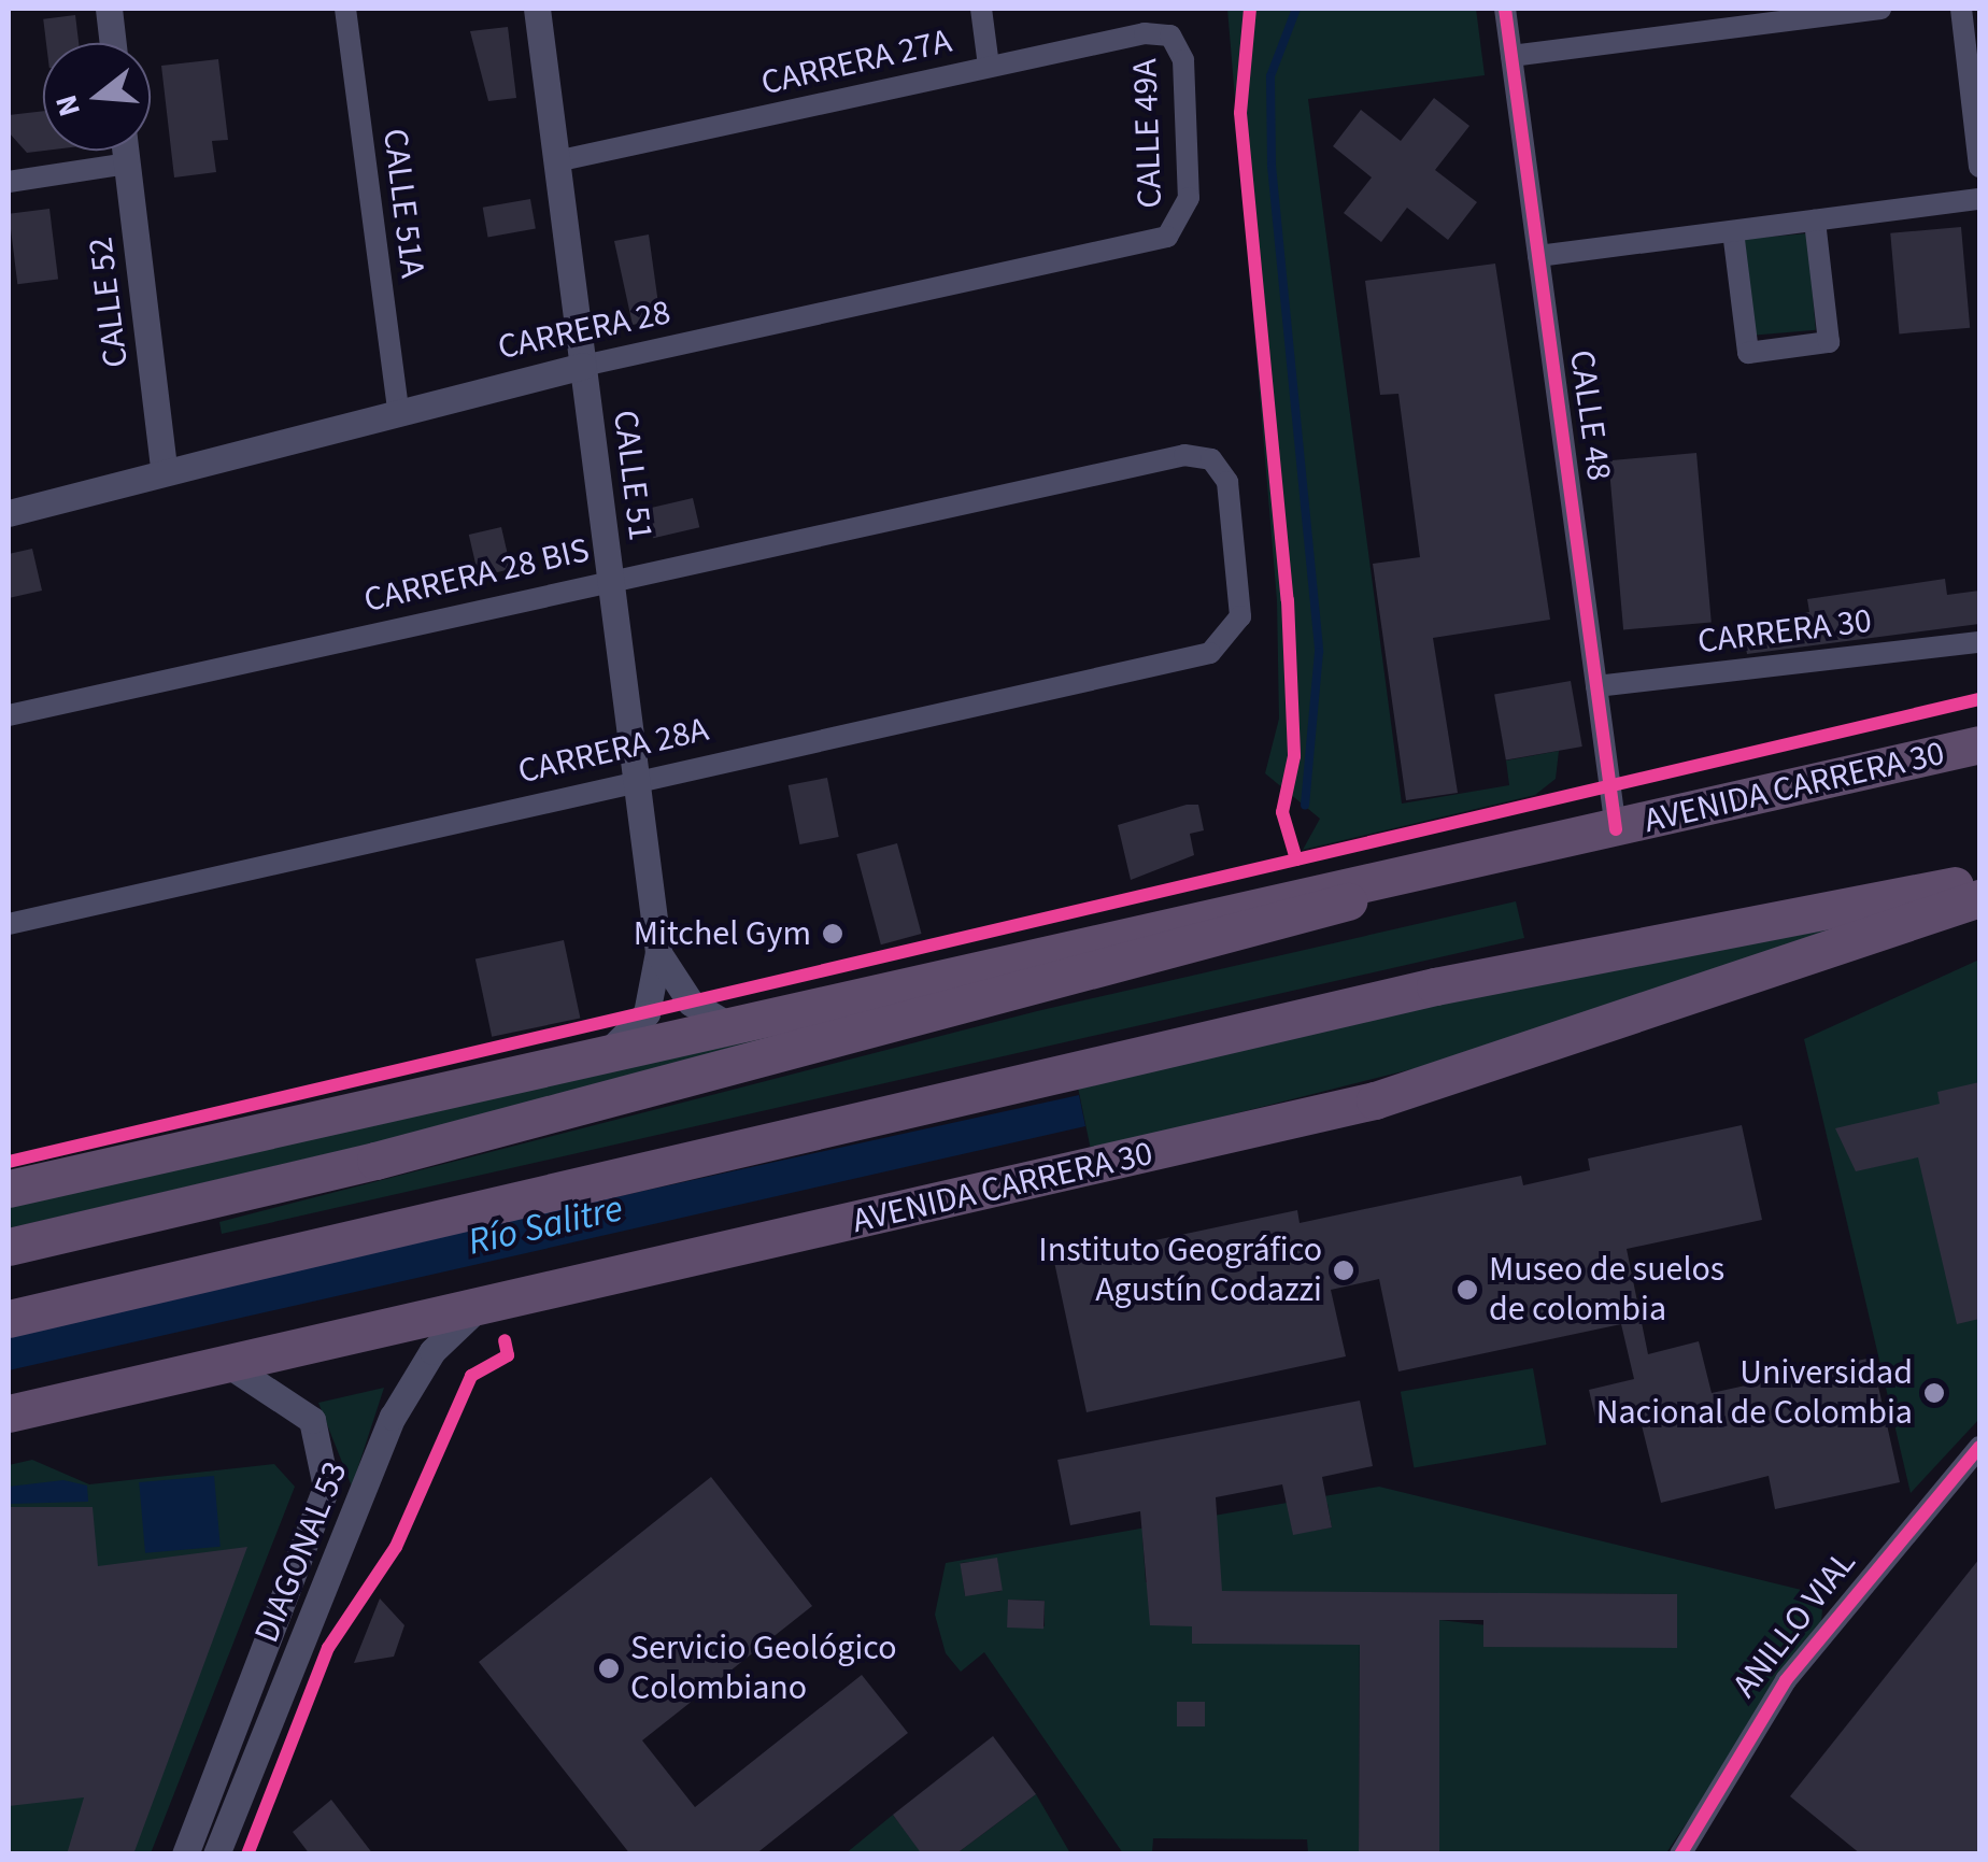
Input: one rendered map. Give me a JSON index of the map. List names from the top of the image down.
{
  "streets": {
    "highway": ["AVENIDA CARRERA 30"],
    "street": [
      "CARRERA 27A",
      "CALLE 49A",
      "CALLE 51A",
      "CALLE 52",
      "CARRERA 28",
      "CALLE 48",
      "CALLE 51",
      "CARRERA 28 BIS",
      "CARRERA 30",
      "CARRERA 28A",
      "DIAGONAL 53",
      "ANILLO VIAL"
    ]
  },
  "crossings": [
    ["CARRERA 27A", "CALLE 49A"],
    ["CARRERA 27A", "CALLE 51"],
    ["CALLE 49A", "CARRERA 28"],
    ["CALLE 51A", "CARRERA 28"],
    ["CALLE 52", "CARRERA 28"],
    ["CARRERA 28", "CALLE 51"],
    ["CALLE 48", "CARRERA 30"],
    ["CALLE 48", "AVENIDA CARRERA 30"],
    ["CALLE 51", "CARRERA 28 BIS"],
    ["CALLE 51", "CARRERA 28A"],
    ["CALLE 51", "AVENIDA CARRERA 30"],
    ["CARRERA 28 BIS", "CARRERA 28A"],
    ["AVENIDA CARRERA 30", "DIAGONAL 53"]
  ],
  "water": ["Río Salitre"],
  "places": [
    "Mitchel Gym",
    "Instituto Geográfico Agustín Codazzi",
    "Museo de suelos de colombia",
    "Universidad Nacional de Colombia",
    "Servicio Geológico Colombiano"
  ],
  "north": "left"
}
